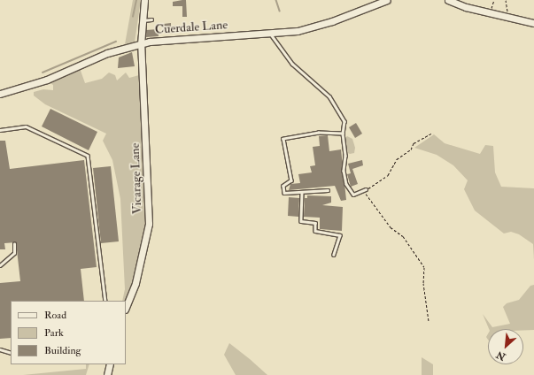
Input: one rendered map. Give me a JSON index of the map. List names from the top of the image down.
{
  "streets": {
    "main road": ["Cuerdale Lane", "Vicarage Lane"]
  },
  "crossings": [
    ["Cuerdale Lane", "Vicarage Lane"]
  ],
  "legend": ["Road", "Park", "Building"],
  "north": "bottom left"
}
